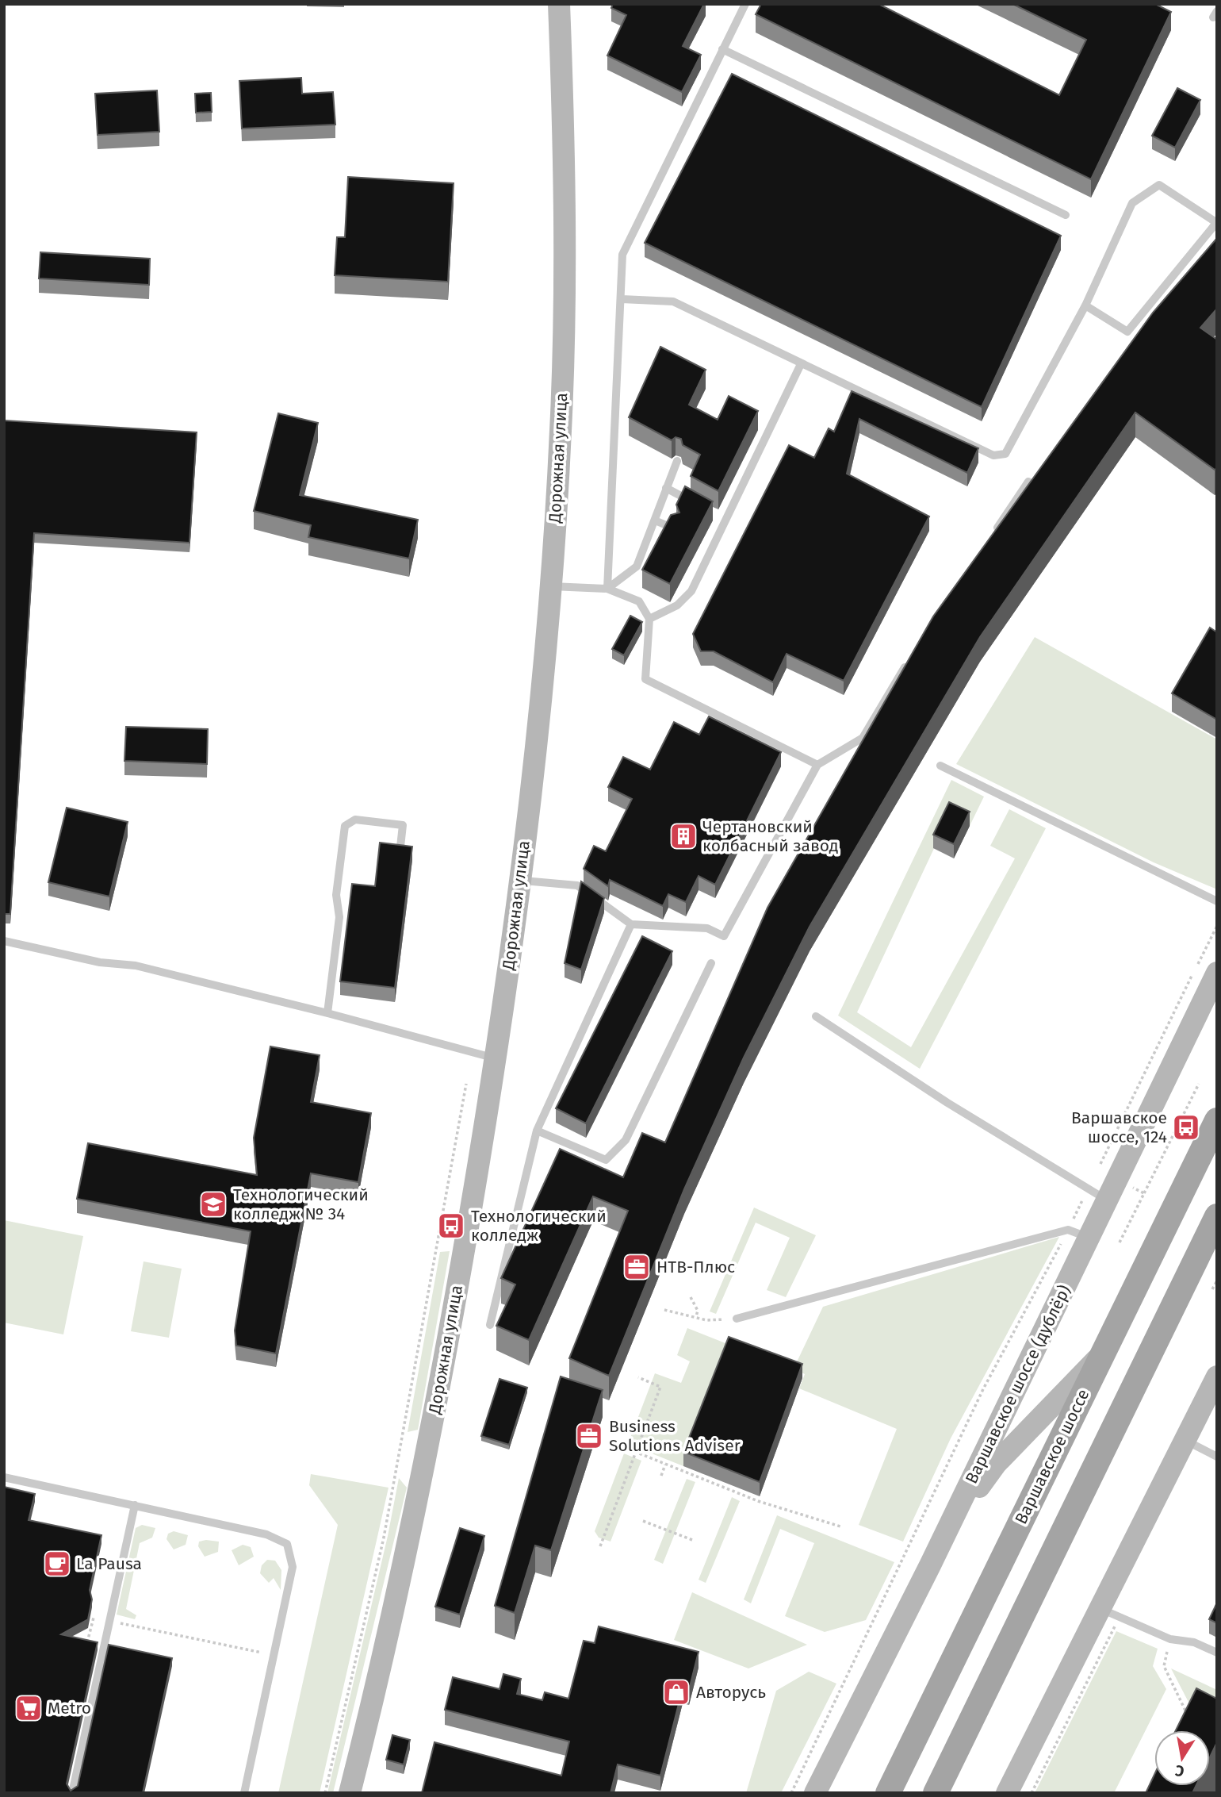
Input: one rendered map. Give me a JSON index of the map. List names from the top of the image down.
{
  "streets": {
    "main road": ["Дорожная улица", "Варшавское шоссе (дублёр)", "Варшавское шоссе"]
  },
  "places": {
    "building": ["Чертановский колбасный завод"],
    "bus stop": ["Варшавское шоссе, 124", "Технологический колледж"],
    "school or university": ["Технологический колледж № 34"],
    "office": ["НТВ-Плюс", "Business Solutions Adviser"],
    "cafe": ["La Pausa"],
    "shop": ["Авторусь"],
    "supermarket": ["Metro"]
  },
  "north": "bottom"
}
